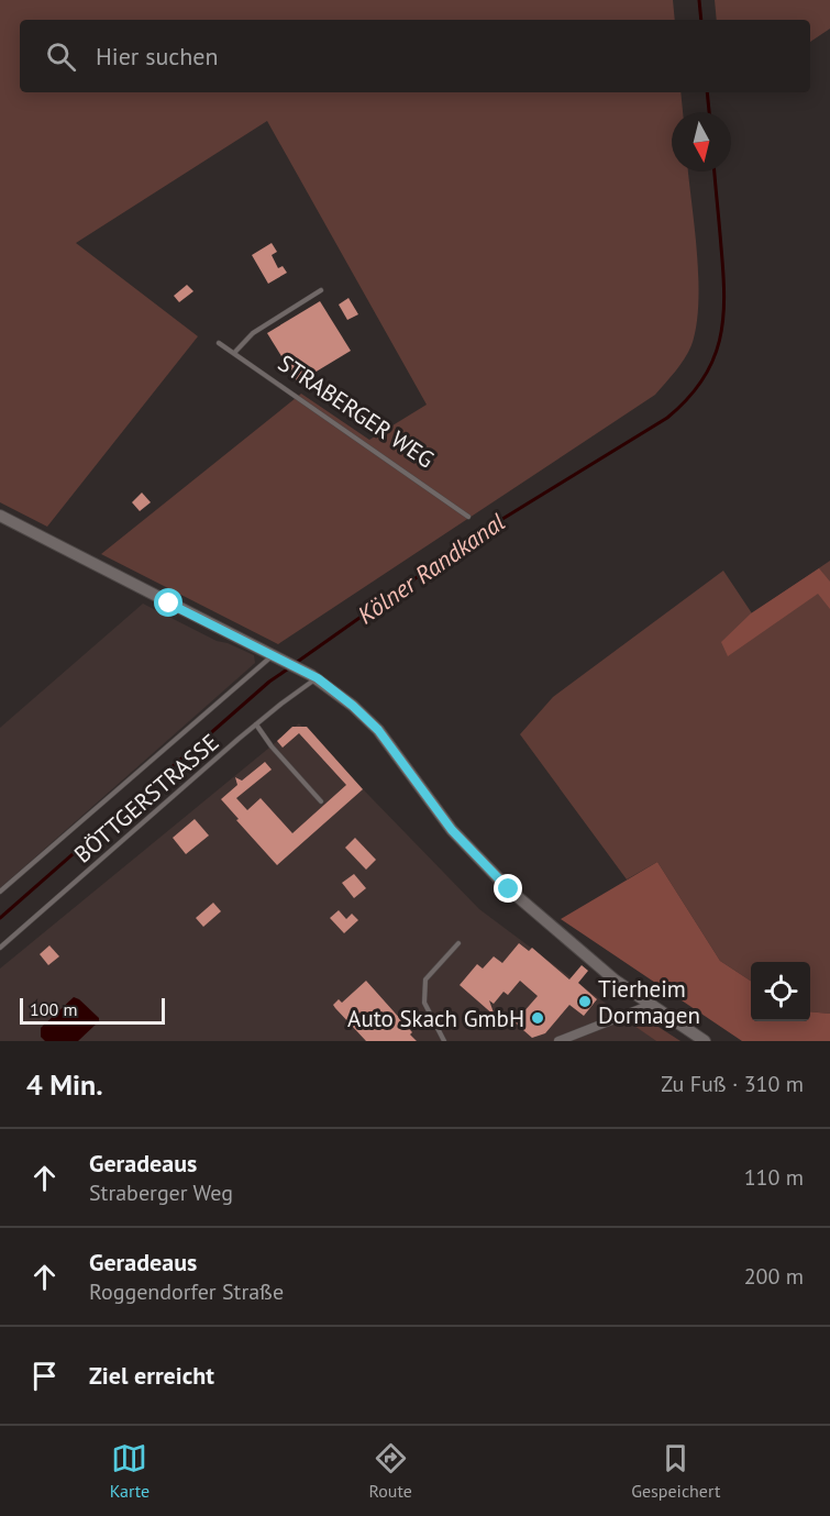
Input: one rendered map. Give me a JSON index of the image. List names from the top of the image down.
{
  "streets": {
    "lane": ["STRABERGER WEG", "BÖTTGERSTRASSE"]
  },
  "water": ["Kölner Randkanal"],
  "places": ["Tierheim Dormagen", "Auto Skach GmbH"],
  "scale_bar": "100 m",
  "north": "bottom",
  "page": {
    "search": "Hier suchen",
    "scale": "100 m",
    "heading": ["4 Min.", "Zu Fuß · 310 m"],
    "list": [
      ["Geradeaus", "Straberger Weg", "110 m"],
      ["Geradeaus", "Roggendorfer Straße", "200 m"],
      "Ziel erreicht"
    ],
    "nav": ["Karte", "Route", "Gespeichert"]
  }
}
